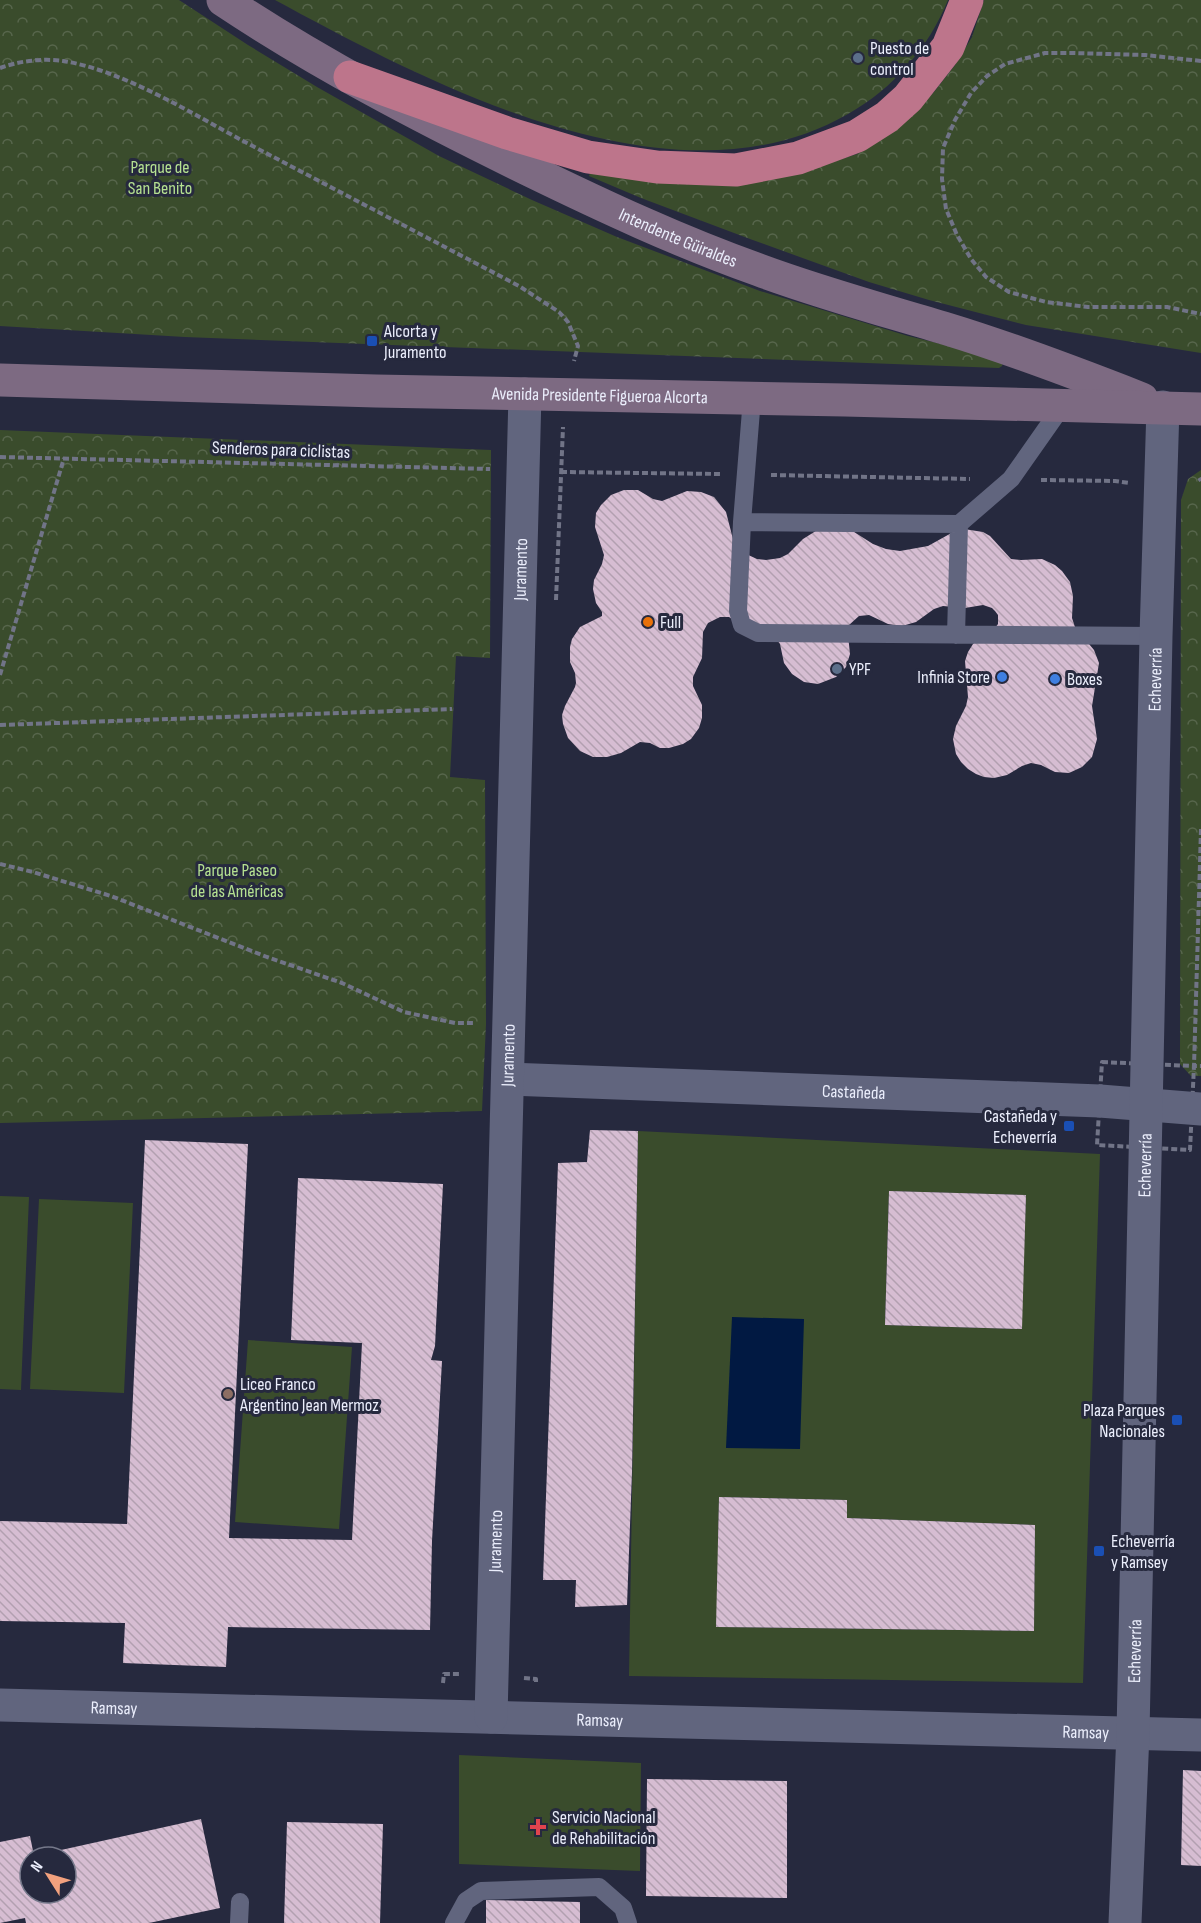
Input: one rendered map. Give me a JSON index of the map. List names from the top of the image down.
{
  "streets": {
    "main road": ["Intendente Güiraldes", "Avenida Presidente Figueroa Alcorta"],
    "street": [
      "Juramento",
      "Echeverría",
      "Castañeda",
      "Ramsay"
    ],
    "path": ["Senderos para ciclistas"]
  },
  "crossings": [
    ["Intendente Güiraldes", "Avenida Presidente Figueroa Alcorta"],
    ["Intendente Güiraldes", "Echeverría"],
    ["Avenida Presidente Figueroa Alcorta", "Juramento"],
    ["Avenida Presidente Figueroa Alcorta", "Echeverría"],
    ["Senderos para ciclistas", "Juramento"],
    ["Senderos para ciclistas", "Echeverría"],
    ["Juramento", "Castañeda"],
    ["Juramento", "Ramsay"],
    ["Echeverría", "Castañeda"],
    ["Echeverría", "Ramsay"]
  ],
  "parks": ["Parque de San Benito", "Parque Paseo de las Américas"],
  "places": {
    "other": [
      "Puesto de control",
      "Full",
      "YPF",
      "Infinia Store",
      "Boxes",
      "Liceo Franco Argentino Jean Mermoz"
    ],
    "transit": [
      "Alcorta y Juramento",
      "Castañeda y Echeverría",
      "Plaza Parques Nacionales",
      "Echeverría y Ramsey"
    ],
    "health": ["Servicio Nacional de Rehabilitación"]
  },
  "north": "top left"
}
